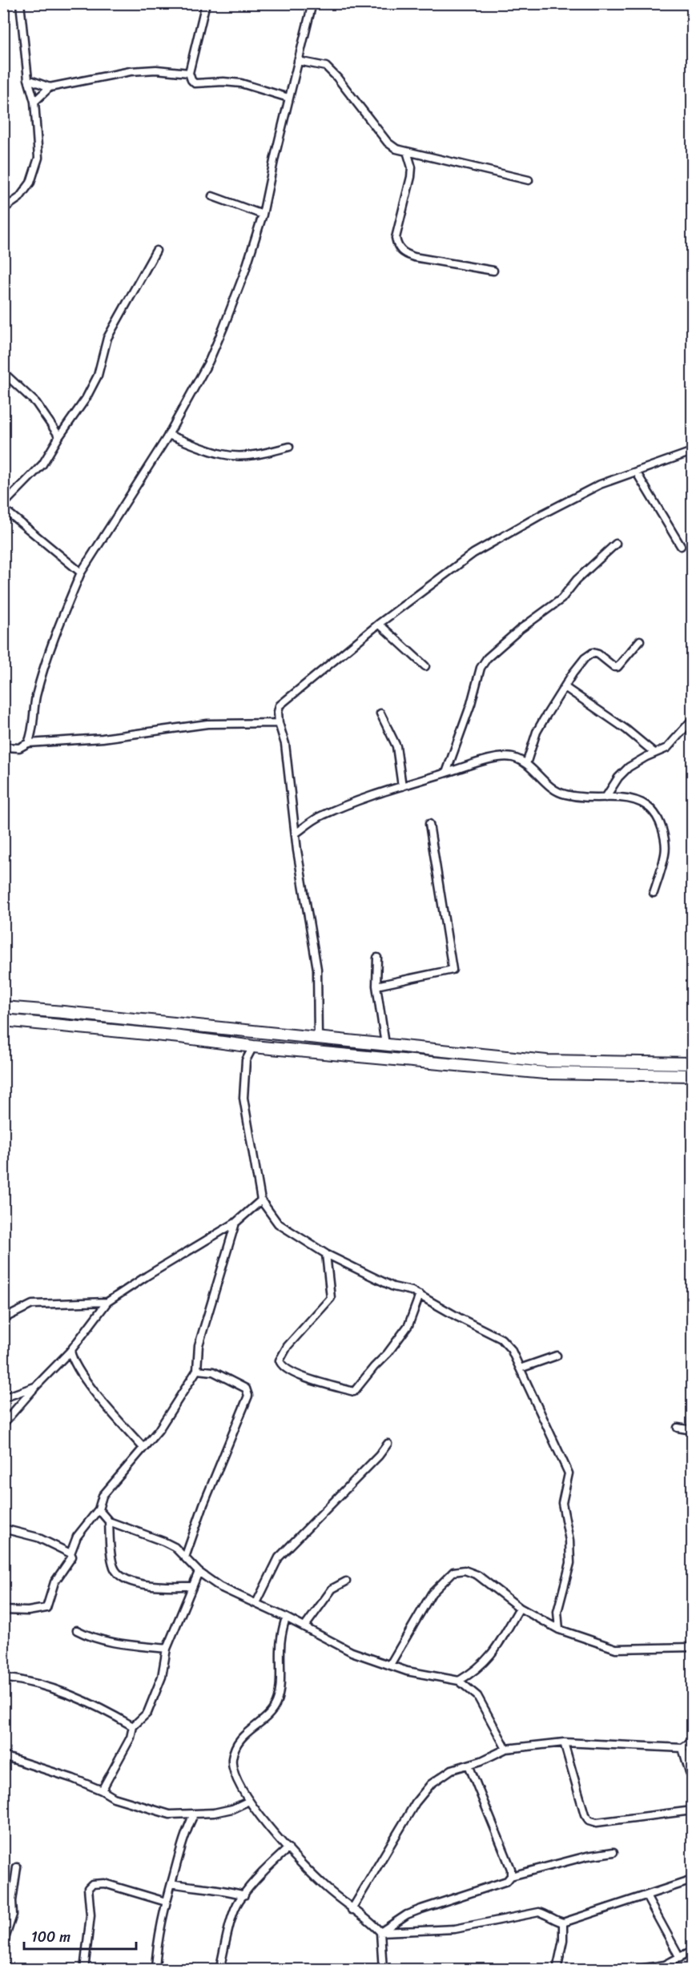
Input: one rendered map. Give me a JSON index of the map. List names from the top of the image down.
{
  "scale_bar": "100 m"
}
